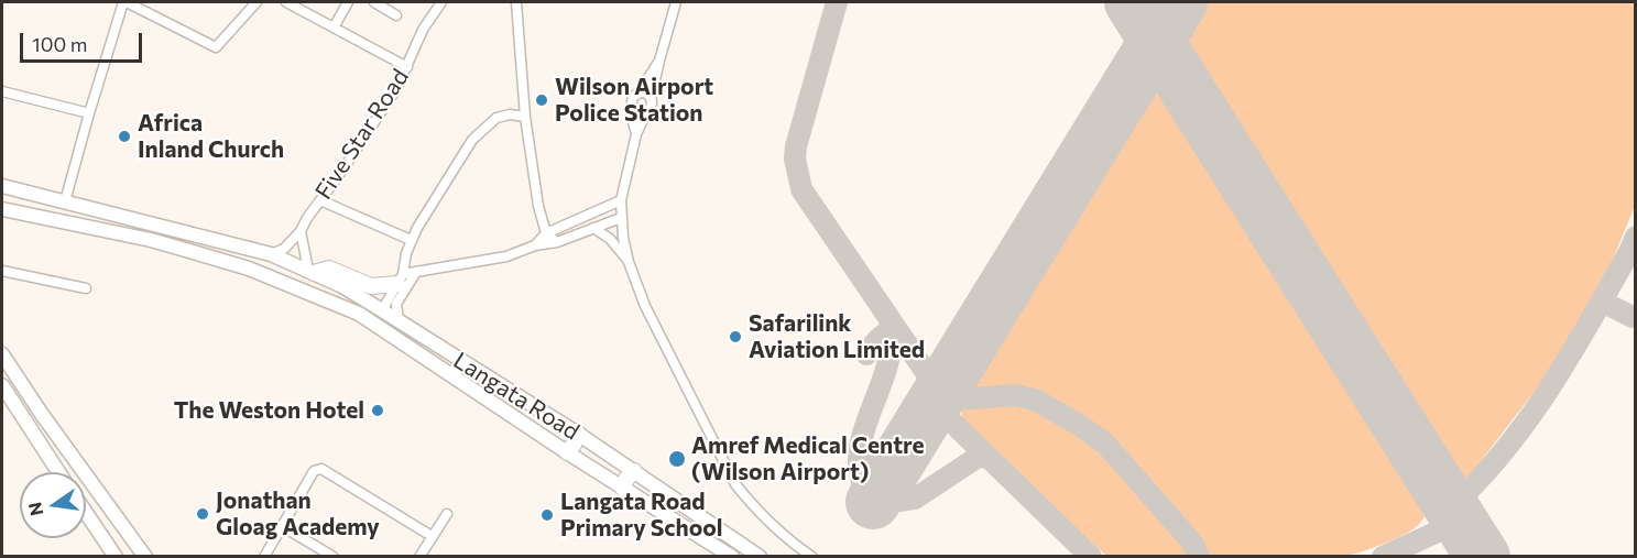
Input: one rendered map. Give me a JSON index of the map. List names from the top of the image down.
{
  "streets": {
    "main road": ["Langata Road"],
    "street": ["Five Star Road"]
  },
  "crossings": [
    ["Five Star Road", "Langata Road"]
  ],
  "places": [
    "Wilson Airport Police Station",
    "Africa Inland Church",
    "Safarilink Aviation Limited",
    "The Weston Hotel",
    "Amref Medical Centre (Wilson Airport)",
    "Jonathan Gloag Academy",
    "Langata Road Primary School"
  ],
  "scale_bar": "100 m",
  "north": "left"
}
